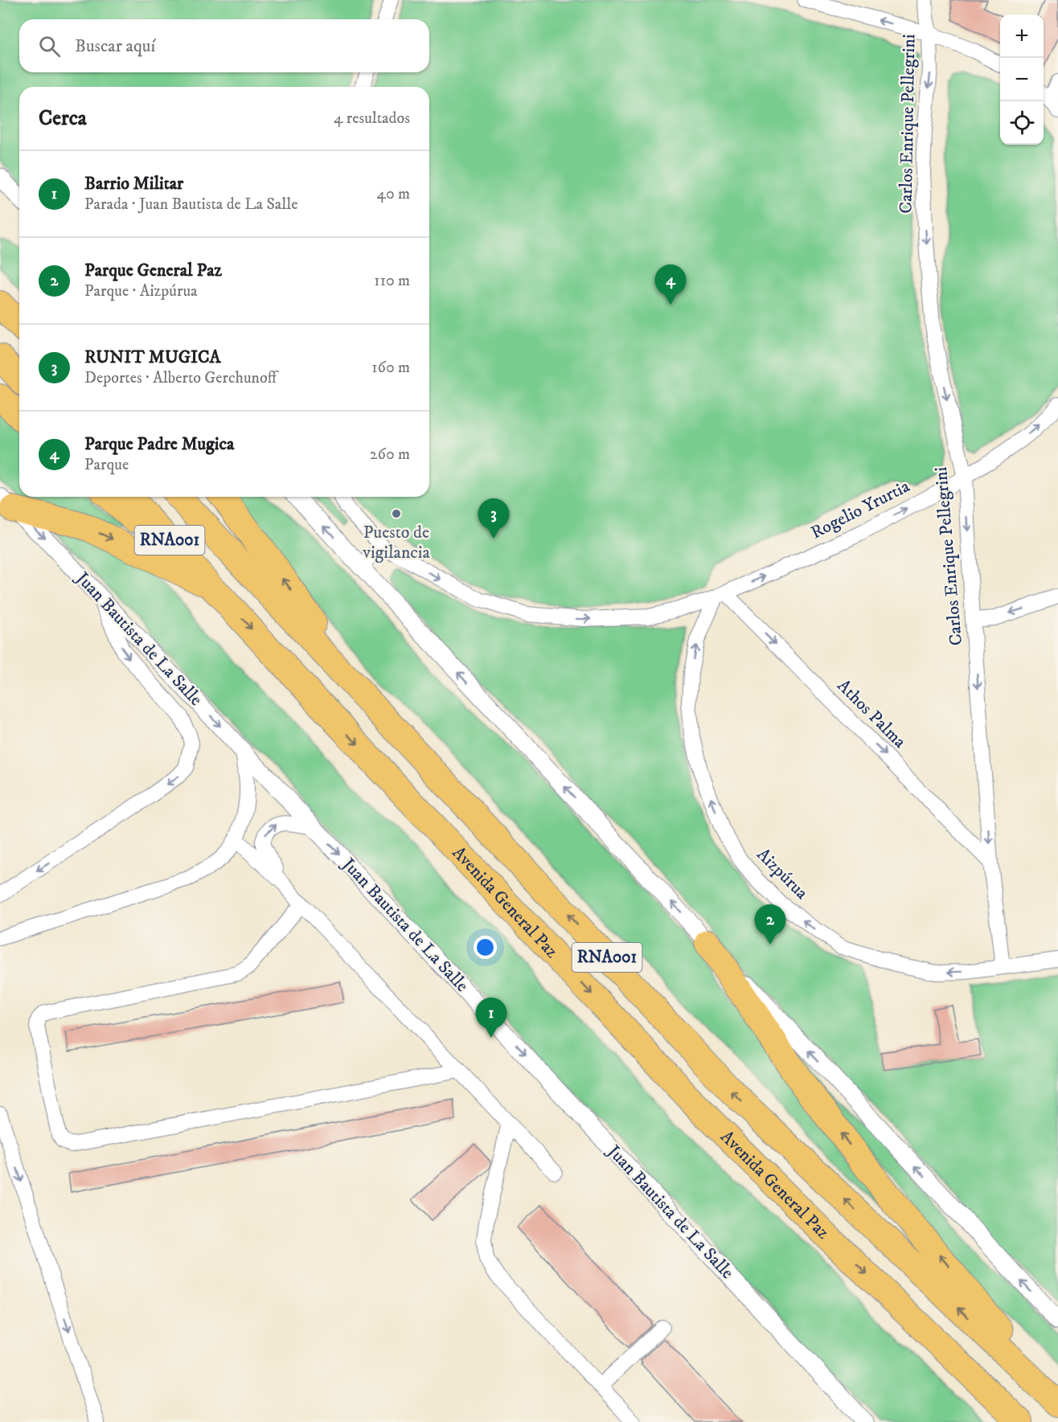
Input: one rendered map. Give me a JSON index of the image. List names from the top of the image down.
{
  "streets": {
    "highway": ["RNA001", "Avenida General Paz"],
    "street": [
      "Carlos Enrique Pellegrini",
      "Rogelio Yrurtia",
      "Juan Bautista de La Salle",
      "Athos Palma",
      "Aizpúrua"
    ]
  },
  "crossings": [
    ["Carlos Enrique Pellegrini", "Rogelio Yrurtia"],
    ["Carlos Enrique Pellegrini", "Athos Palma"],
    ["Carlos Enrique Pellegrini", "Aizpúrua"],
    ["Rogelio Yrurtia", "Athos Palma"],
    ["Rogelio Yrurtia", "Aizpúrua"],
    ["Athos Palma", "Aizpúrua"]
  ],
  "one_way": ["Carlos Enrique Pellegrini", "Rogelio Yrurtia", "Athos Palma"],
  "places": ["Puesto de vigilancia"],
  "page": {
    "map_buttons": ["+", "−"],
    "search": "Buscar aquí",
    "heading": ["Cerca", "4 resultados"],
    "list": [
      {
        "mark": "1",
        "name": "Barrio Militar",
        "note": "Parada · Juan Bautista de La Salle",
        "value": "40 m"
      },
      {
        "mark": "2",
        "name": "Parque General Paz",
        "note": "Parque · Aizpúrua",
        "value": "110 m"
      },
      {
        "mark": "3",
        "name": "RUNIT MUGICA",
        "note": "Deportes · Alberto Gerchunoff",
        "value": "160 m"
      },
      {
        "mark": "4",
        "name": "Parque Padre Mugica",
        "note": "Parque",
        "value": "260 m"
      }
    ],
    "pins": [
      "4",
      "3",
      "2",
      "1"
    ]
  }
}
